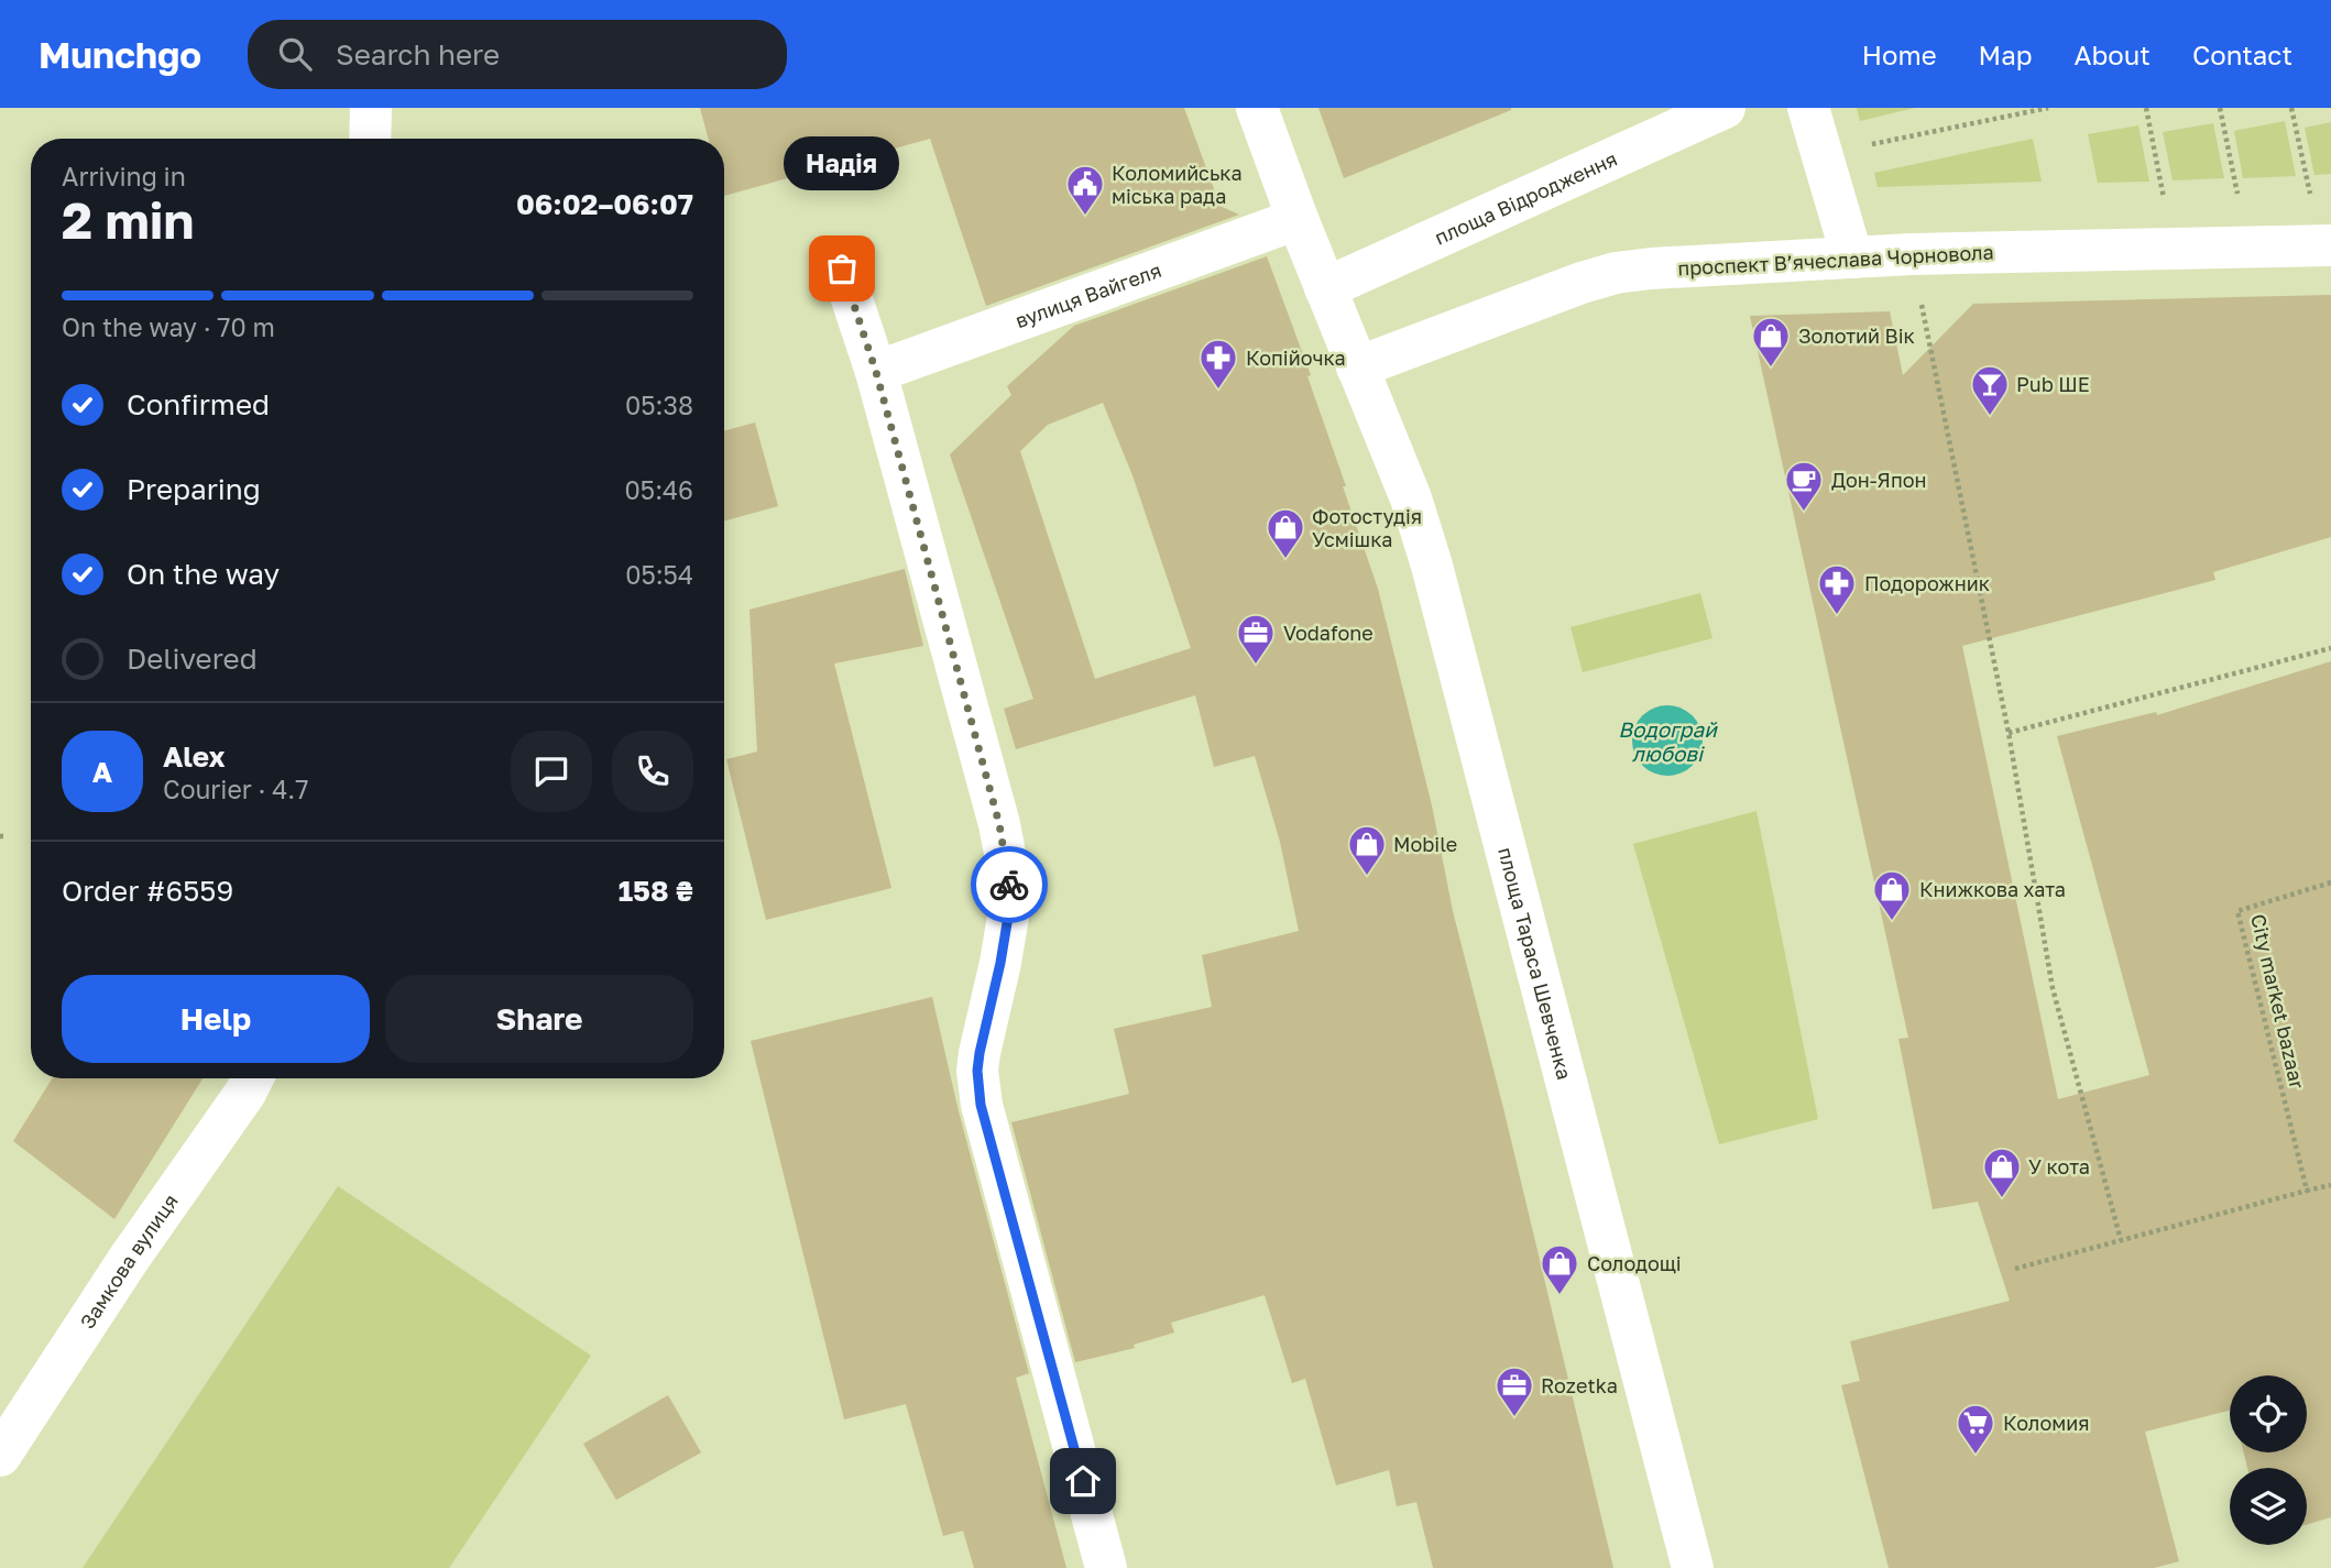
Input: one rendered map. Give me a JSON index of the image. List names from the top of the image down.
{
  "streets": {
    "street": [
      "площа Відродження",
      "проспект Вʼячеслава Чорновола",
      "вулиця Вайгеля",
      "площа Тараса Шевченка",
      "Замкова вулиця"
    ],
    "path": ["City market bazaar"]
  },
  "crossings": [
    ["площа Відродження", "площа Тараса Шевченка"],
    ["проспект Вʼячеслава Чорновола", "площа Тараса Шевченка"],
    ["вулиця Вайгеля", "площа Тараса Шевченка"]
  ],
  "water": ["Водограй любові"],
  "places": {
    "public building": ["Коломийська міська рада"],
    "other": ["Надія"],
    "shop": [
      "Золотий Вік",
      "Фотостудія Усмішка",
      "Mobile",
      "Книжкова хата",
      "У кота",
      "Солодощі"
    ],
    "pharmacy": ["Копійочка", "Подорожник"],
    "bar": ["Pub ШЕ"],
    "cafe": ["Дон-Япон"],
    "office": ["Vodafone", "Rozetka"],
    "supermarket": ["Коломия"]
  },
  "page": {
    "header": "Munchgo",
    "search": "Search here",
    "nav": [
      "Home",
      "Map",
      "About",
      "Contact"
    ],
    "bubble": "Надія",
    "heading": ["2 min", "Arriving in", "06:02–06:07"],
    "panel": [
      "Alex",
      "Courier · 4.7",
      "Order #6559",
      "158 ₴"
    ],
    "bar": "On the way · 70 m",
    "list": [
      ["Confirmed", "05:38"],
      ["Preparing", "05:46"],
      ["On the way", "05:54"],
      "Delivered"
    ],
    "round": "A",
    "buttons": ["Help", "Share"]
  }
}
